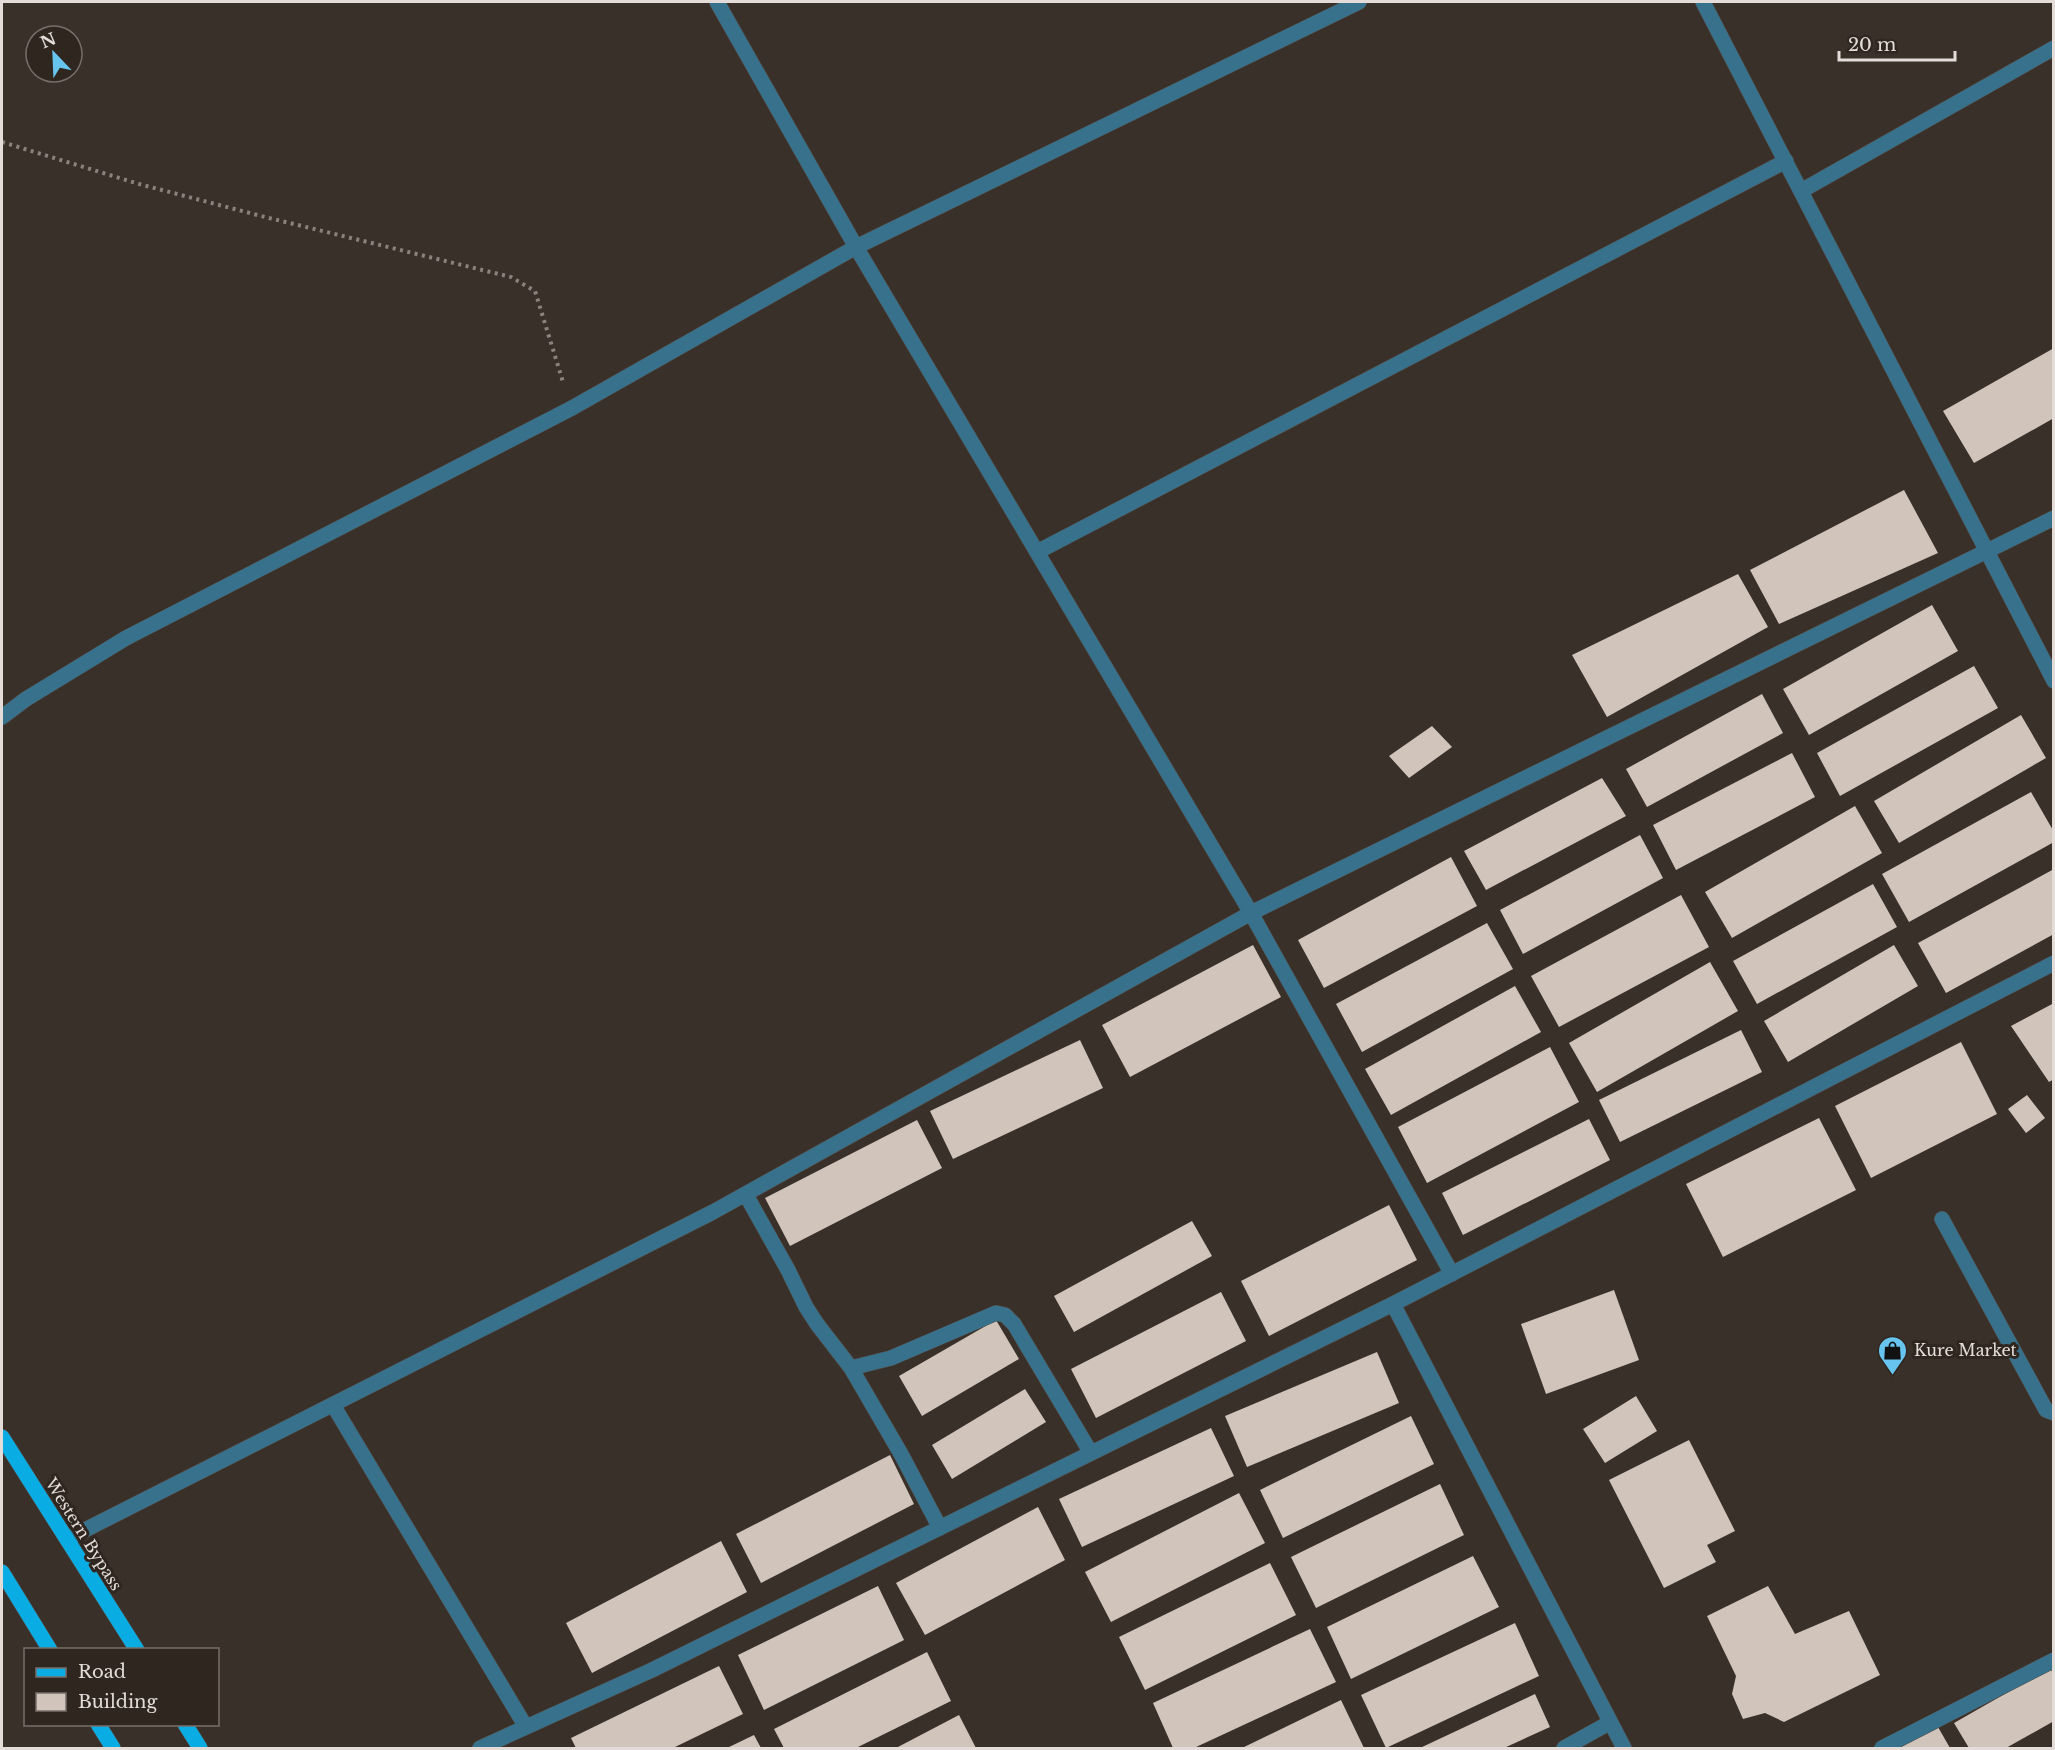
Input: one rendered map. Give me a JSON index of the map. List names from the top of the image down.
{
  "streets": {
    "main road": ["Western Bypass"]
  },
  "places": {
    "shop": ["Kure Market"]
  },
  "legend": ["Road", "Building"],
  "scale_bar": "20 m",
  "north": "top left"
}
